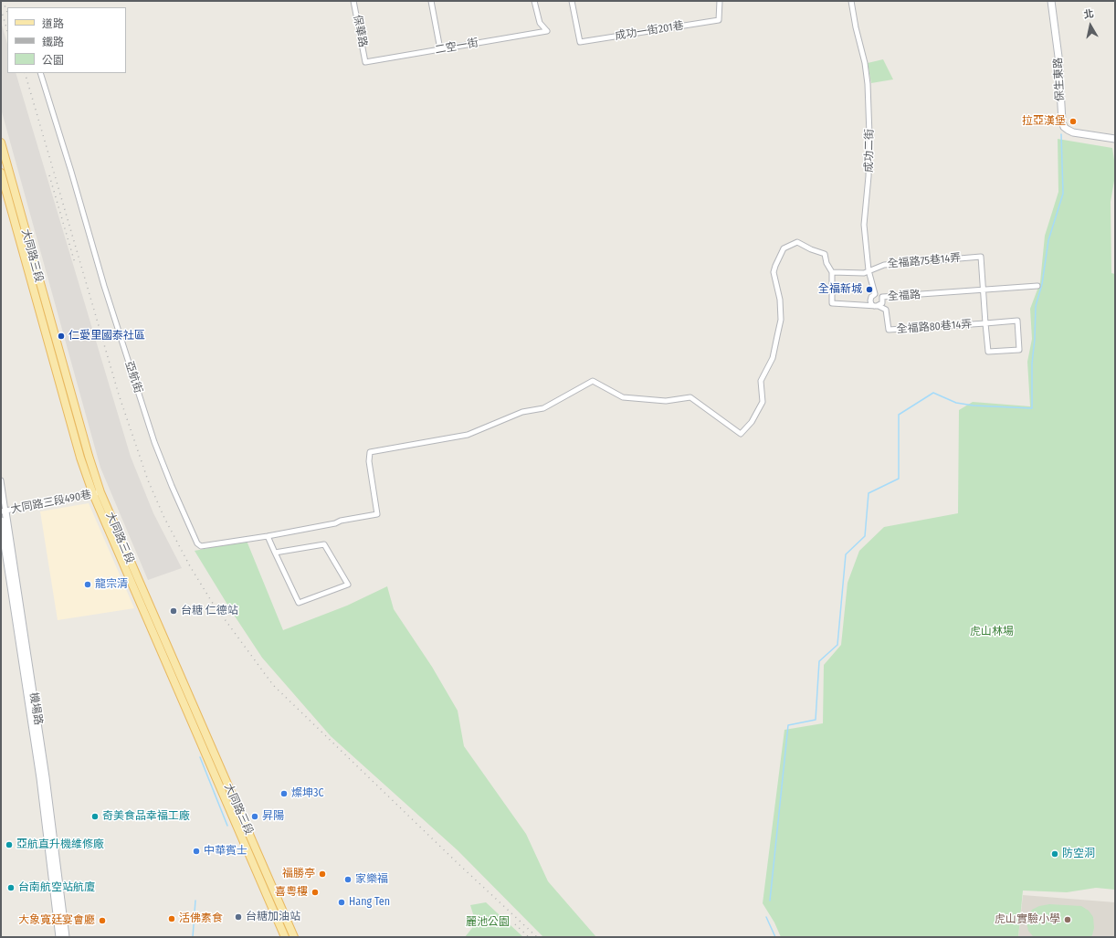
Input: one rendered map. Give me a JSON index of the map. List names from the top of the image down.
{
  "streets": {
    "main road": ["大同路三段"],
    "street": [
      "保華路",
      "成功一街201巷",
      "二空一街",
      "保生東路",
      "成功二街",
      "全福路75巷14弄",
      "全福路",
      "全福路80巷14弄",
      "亞航街",
      "大同路三段490巷",
      "機場路"
    ]
  },
  "crossings": [
    ["保華路", "二空一街"],
    ["成功二街", "全福路75巷14弄"],
    ["成功二街", "全福路"],
    ["成功二街", "全福路80巷14弄"],
    ["大同路三段", "大同路三段490巷"],
    ["全福路75巷14弄", "全福路"],
    ["全福路75巷14弄", "亞航街"],
    ["全福路", "全福路80巷14弄"],
    ["全福路", "亞航街"],
    ["大同路三段490巷", "機場路"]
  ],
  "parks": ["虎山林場", "麗池公園"],
  "places": [
    "拉亞漢堡",
    "全福新城",
    "仁愛里國泰社區",
    "龍宗清",
    "台糖 仁德站",
    "燦坤3C",
    "奇美食品幸福工廠",
    "昇陽",
    "亞航直升機維修廠",
    "中華賓士",
    "防空洞",
    "福勝亭",
    "家樂福",
    "台南航空站航廈",
    "喜粵樓",
    "Hang Ten",
    "台糖加油站",
    "活佛素食",
    "虎山實驗小學",
    "大象寬廷宴會廳"
  ],
  "legend": ["道路", "鐵路", "公園"],
  "north": "top"
}
